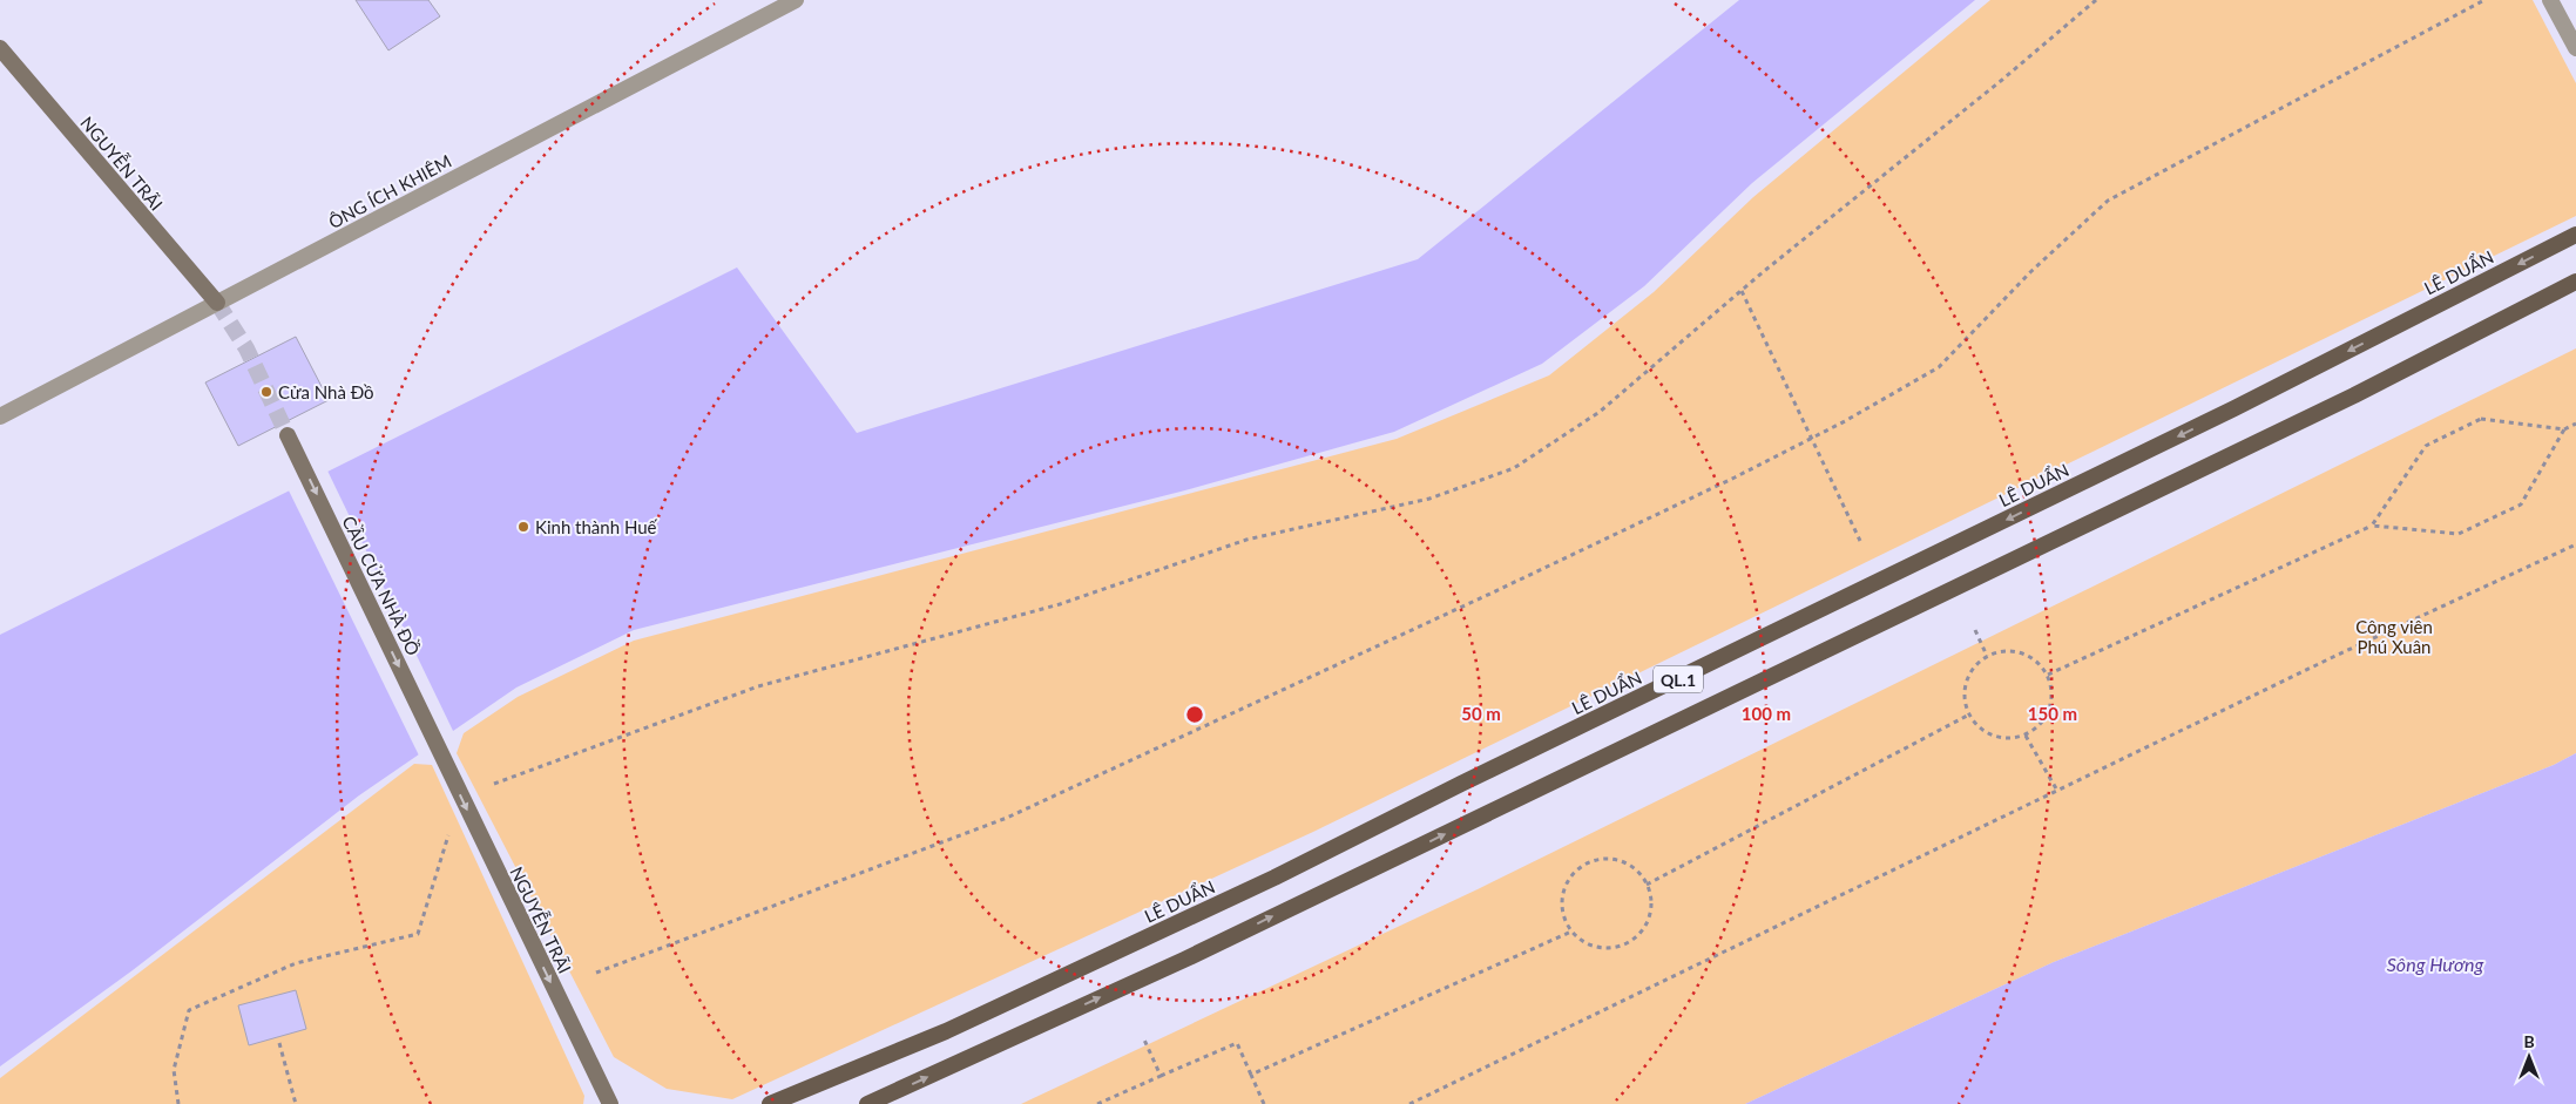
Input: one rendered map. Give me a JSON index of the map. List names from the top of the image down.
{
  "streets": {
    "main road": [
      "NGUYỄN TRÃI",
      "LÊ DUẨN",
      "CẦU CỬA NHÀ ĐỒ",
      "QL.1"
    ],
    "street": ["ÔNG ÍCH KHIÊM"]
  },
  "crossings": [
    ["NGUYỄN TRÃI", "ÔNG ÍCH KHIÊM"],
    ["NGUYỄN TRÃI", "CẦU CỬA NHÀ ĐỒ"]
  ],
  "one_way": ["NGUYỄN TRÃI", "CẦU CỬA NHÀ ĐỒ"],
  "water": ["Sông Hương"],
  "parks": ["Công viên Phú Xuân"],
  "places": ["Cửa Nhà Đồ", "Kinh thành Huế"],
  "north": "top",
  "rings": ["50 m", "100 m", "150 m"]
}
